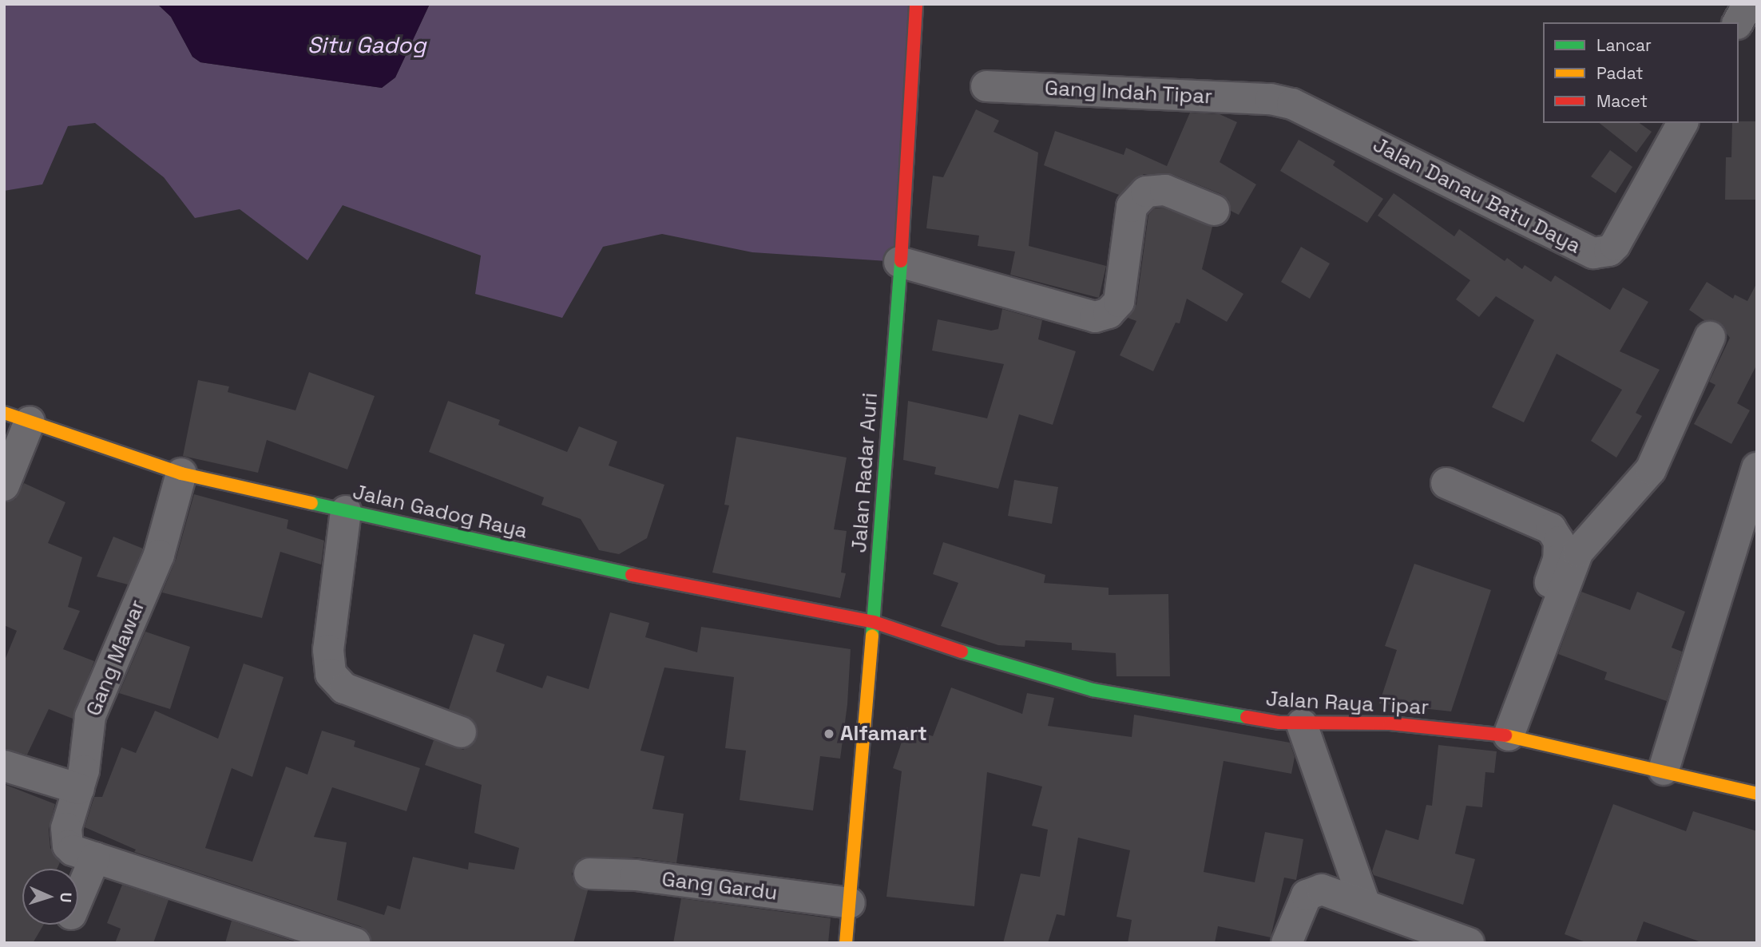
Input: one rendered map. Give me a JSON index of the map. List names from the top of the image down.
{
  "streets": {
    "street": [
      "Gang Indah Tipar",
      "Jalan Danau Batu Daya",
      "Jalan Radar Auri",
      "Jalan Gadog Raya",
      "Gang Mawar",
      "Jalan Raya Tipar",
      "Gang Gardu"
    ]
  },
  "crossings": [
    ["Gang Indah Tipar", "Jalan Danau Batu Daya"],
    ["Jalan Radar Auri", "Jalan Gadog Raya"],
    ["Jalan Radar Auri", "Jalan Raya Tipar"],
    ["Jalan Radar Auri", "Gang Gardu"],
    ["Jalan Gadog Raya", "Gang Mawar"],
    ["Jalan Gadog Raya", "Jalan Raya Tipar"]
  ],
  "water": ["Situ Gadog"],
  "places": ["Alfamart"],
  "legend": ["Lancar", "Padat", "Macet"],
  "north": "right"
}
